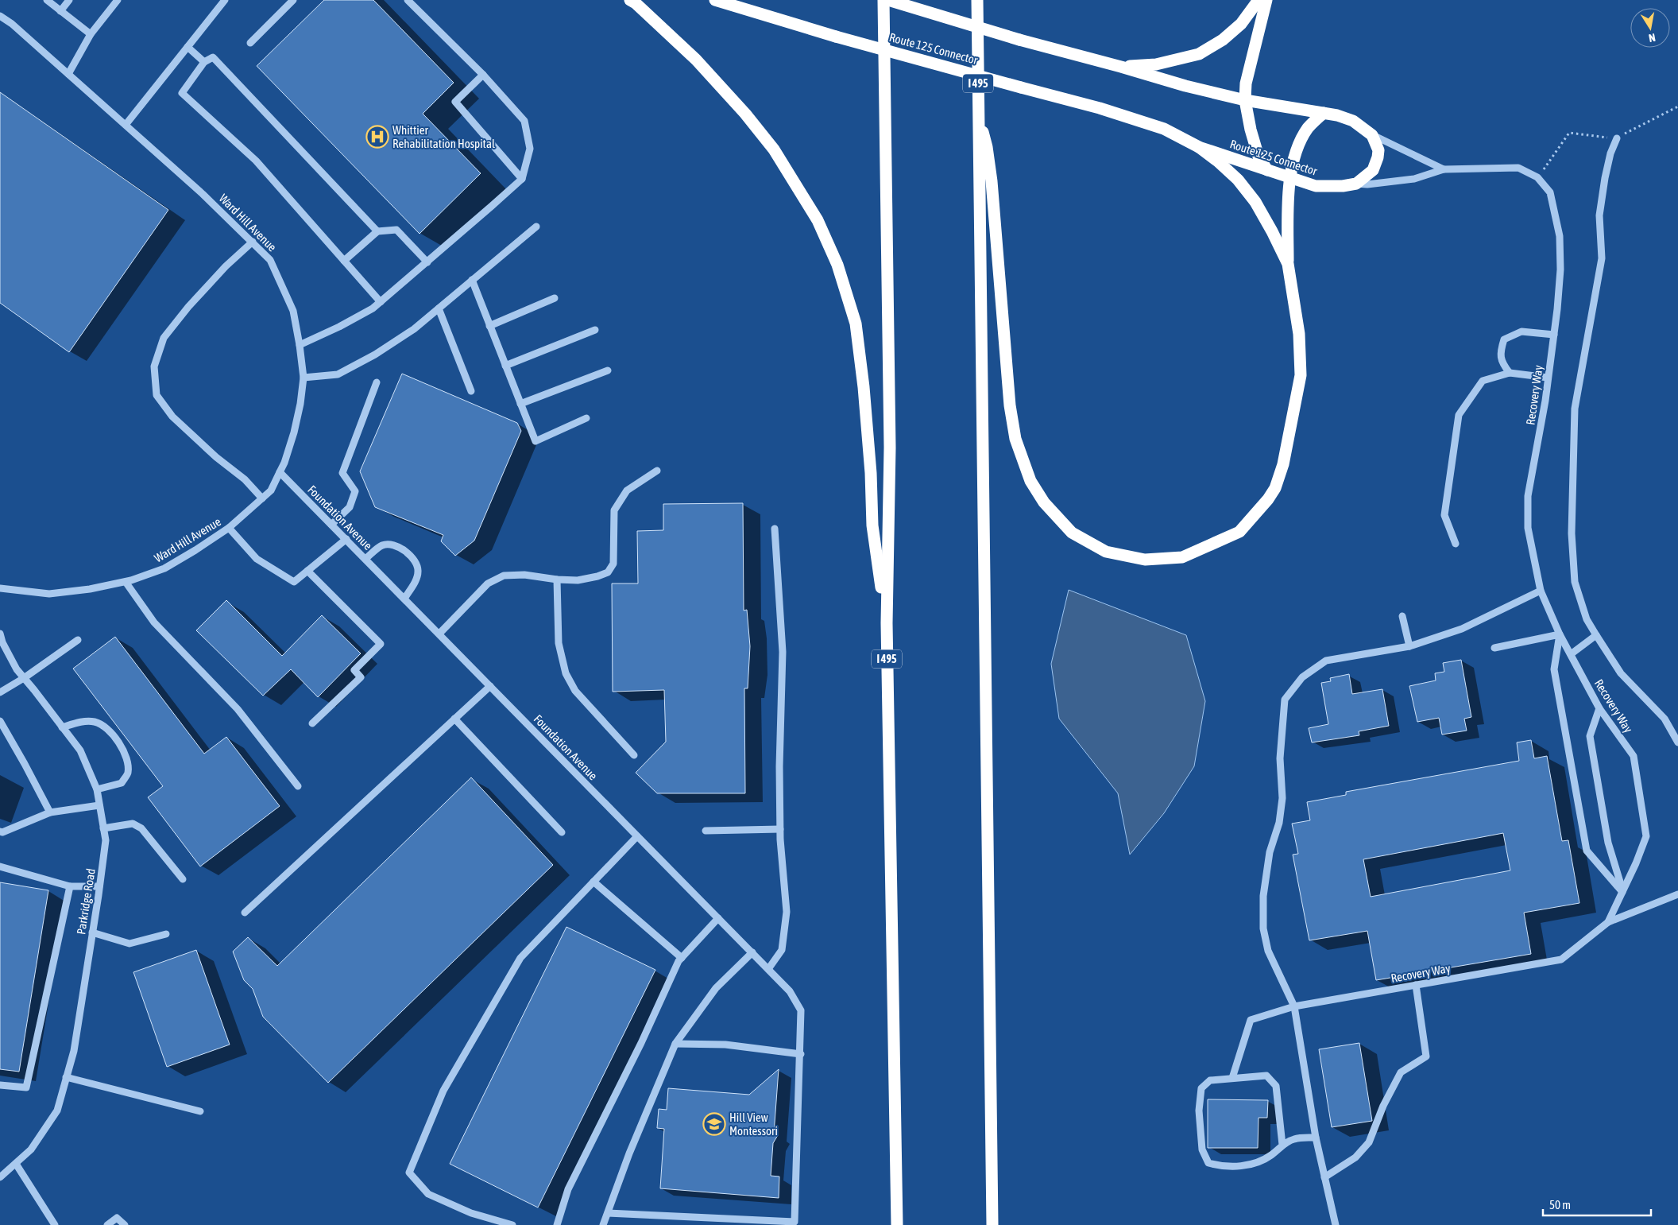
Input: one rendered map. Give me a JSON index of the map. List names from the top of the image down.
{
  "streets": {
    "highway": ["Route 125 Connector", "I 495"],
    "street": [
      "Ward Hill Avenue",
      "Recovery Way",
      "Foundation Avenue",
      "Parkridge Road"
    ]
  },
  "crossings": [
    ["Ward Hill Avenue", "Foundation Avenue"]
  ],
  "places": {
    "hospital": ["Whittier Rehabilitation Hospital"],
    "school or university": ["Hill View Montessori"]
  },
  "scale_bar": "50 m",
  "north": "bottom"
}
